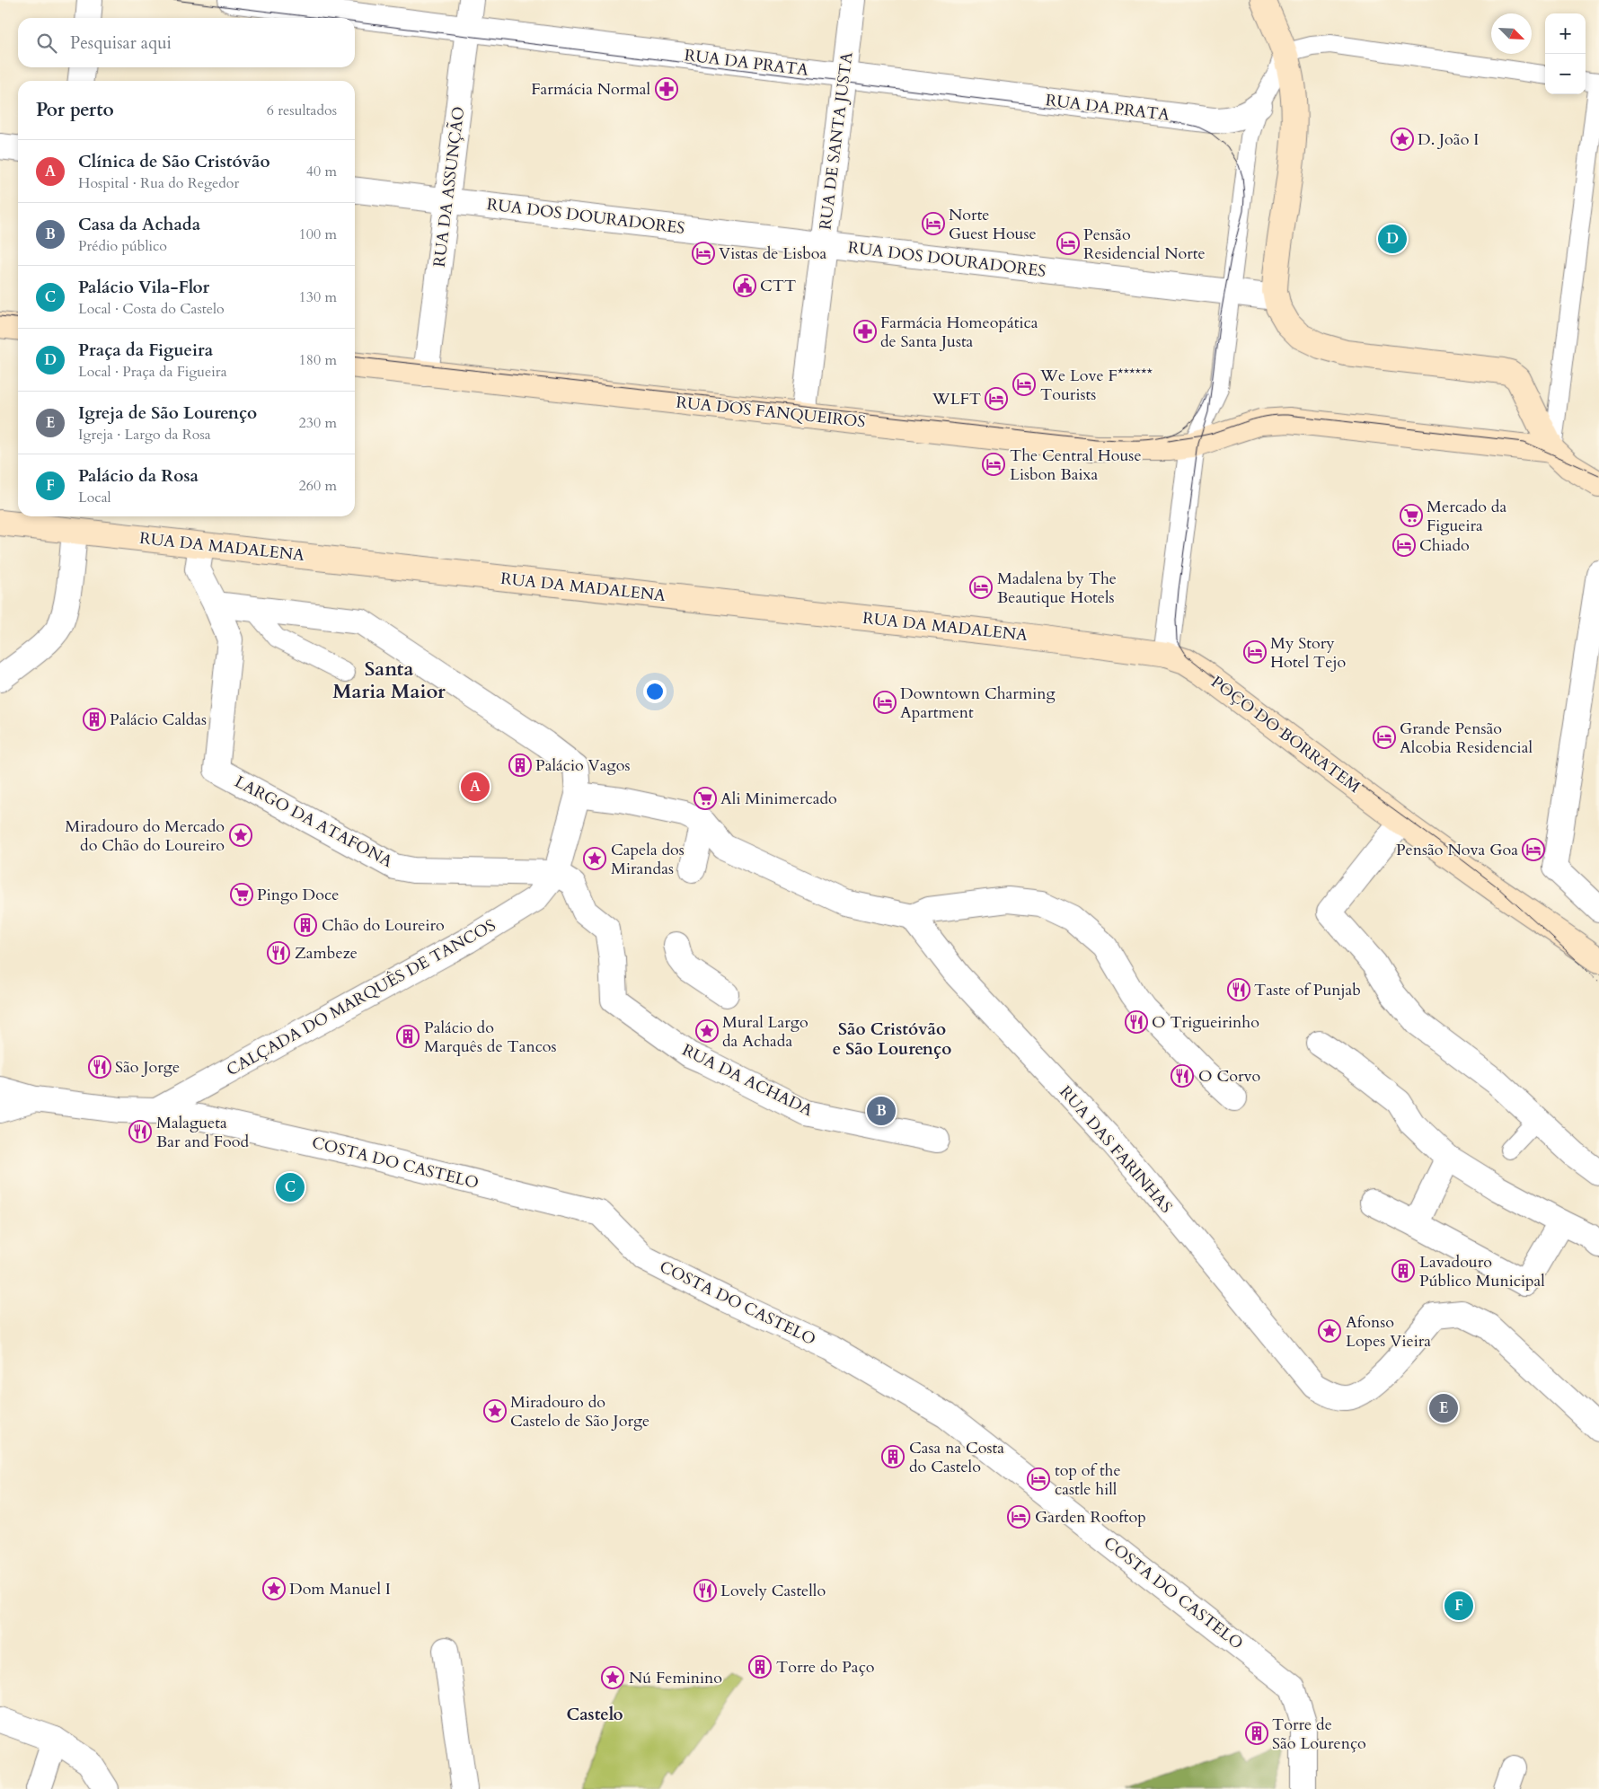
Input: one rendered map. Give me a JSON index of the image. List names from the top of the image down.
{
  "streets": {
    "main road": ["RUA DOS FANQUEIROS", "RUA DA MADALENA", "POÇO DO BORRATEM"],
    "street": [
      "RUA DA PRATA",
      "RUA DE SANTA JUSTA",
      "RUA DA ASSUNÇÃO",
      "RUA DOS DOURADORES",
      "LARGO DA ATAFONA",
      "CALÇADA DO MARQUÊS DE TANCOS",
      "RUA DA ACHADA",
      "RUA DAS FARINHAS",
      "COSTA DO CASTELO"
    ]
  },
  "crossings": [
    ["RUA DA PRATA", "RUA DE SANTA JUSTA"],
    ["RUA DA PRATA", "RUA DA ASSUNÇÃO"],
    ["RUA DE SANTA JUSTA", "RUA DOS DOURADORES"],
    ["RUA DE SANTA JUSTA", "RUA DOS FANQUEIROS"],
    ["RUA DA ASSUNÇÃO", "RUA DOS DOURADORES"],
    ["RUA DA ASSUNÇÃO", "RUA DOS FANQUEIROS"],
    ["RUA DA MADALENA", "POÇO DO BORRATEM"],
    ["LARGO DA ATAFONA", "CALÇADA DO MARQUÊS DE TANCOS"],
    ["LARGO DA ATAFONA", "RUA DA ACHADA"],
    ["CALÇADA DO MARQUÊS DE TANCOS", "RUA DA ACHADA"],
    ["CALÇADA DO MARQUÊS DE TANCOS", "COSTA DO CASTELO"]
  ],
  "districts": ["Santa Maria Maior", "São Cristóvão e São Lourenço", "Castelo"],
  "places": {
    "pharmacy": ["Farmácia Normal", "Farmácia Homeopática de Santa Justa"],
    "place": [
      "D. João I",
      "Miradouro do Mercado do Chão do Loureiro",
      "Capela dos Mirandas",
      "Mural Largo da Achada",
      "Afonso Lopes Vieira",
      "Miradouro do Castelo de São Jorge",
      "Dom Manuel I",
      "Nú Feminino"
    ],
    "hotel": [
      "Norte Guest House",
      "Pensão Residencial Norte",
      "Vistas de Lisboa",
      "We Love F****** Tourists",
      "WLFT",
      "The Central House Lisbon Baixa",
      "Chiado",
      "Madalena by The Beautique Hotels",
      "My Story Hotel Tejo",
      "Downtown Charming Apartment",
      "Grande Pensão Alcobia Residencial",
      "Pensão Nova Goa",
      "top of the castle hill",
      "Garden Rooftop"
    ],
    "public building": ["CTT"],
    "supermarket": ["Mercado da Figueira", "Ali Minimercado", "Pingo Doce"],
    "building": [
      "Palácio Caldas",
      "Palácio Vagos",
      "Chão do Loureiro",
      "Palácio do Marquês de Tancos",
      "Lavadouro Público Municipal",
      "Casa na Costa do Castelo",
      "Torre do Paço",
      "Torre de São Lourenço"
    ],
    "restaurant": [
      "Zambeze",
      "Taste of Punjab",
      "O Trigueirinho",
      "São Jorge",
      "O Corvo",
      "Malagueta Bar and Food",
      "Lovely Castello"
    ]
  },
  "north": "bottom right",
  "page": {
    "map_buttons": ["+", "−"],
    "search": "Pesquisar aqui",
    "heading": ["Por perto", "6 resultados"],
    "list": [
      {
        "mark": "A",
        "name": "Clínica de São Cristóvão",
        "note": "Hospital · Rua do Regedor",
        "value": "40 m"
      },
      {
        "mark": "B",
        "name": "Casa da Achada",
        "note": "Prédio público",
        "value": "100 m"
      },
      {
        "mark": "C",
        "name": "Palácio Vila-Flor",
        "note": "Local · Costa do Castelo",
        "value": "130 m"
      },
      {
        "mark": "D",
        "name": "Praça da Figueira",
        "note": "Local · Praça da Figueira",
        "value": "180 m"
      },
      {
        "mark": "E",
        "name": "Igreja de São Lourenço",
        "note": "Igreja · Largo da Rosa",
        "value": "230 m"
      },
      {
        "mark": "F",
        "name": "Palácio da Rosa",
        "note": "Local",
        "value": "260 m"
      }
    ],
    "pins": [
      "D",
      "A",
      "B",
      "C",
      "E",
      "F"
    ]
  }
}
